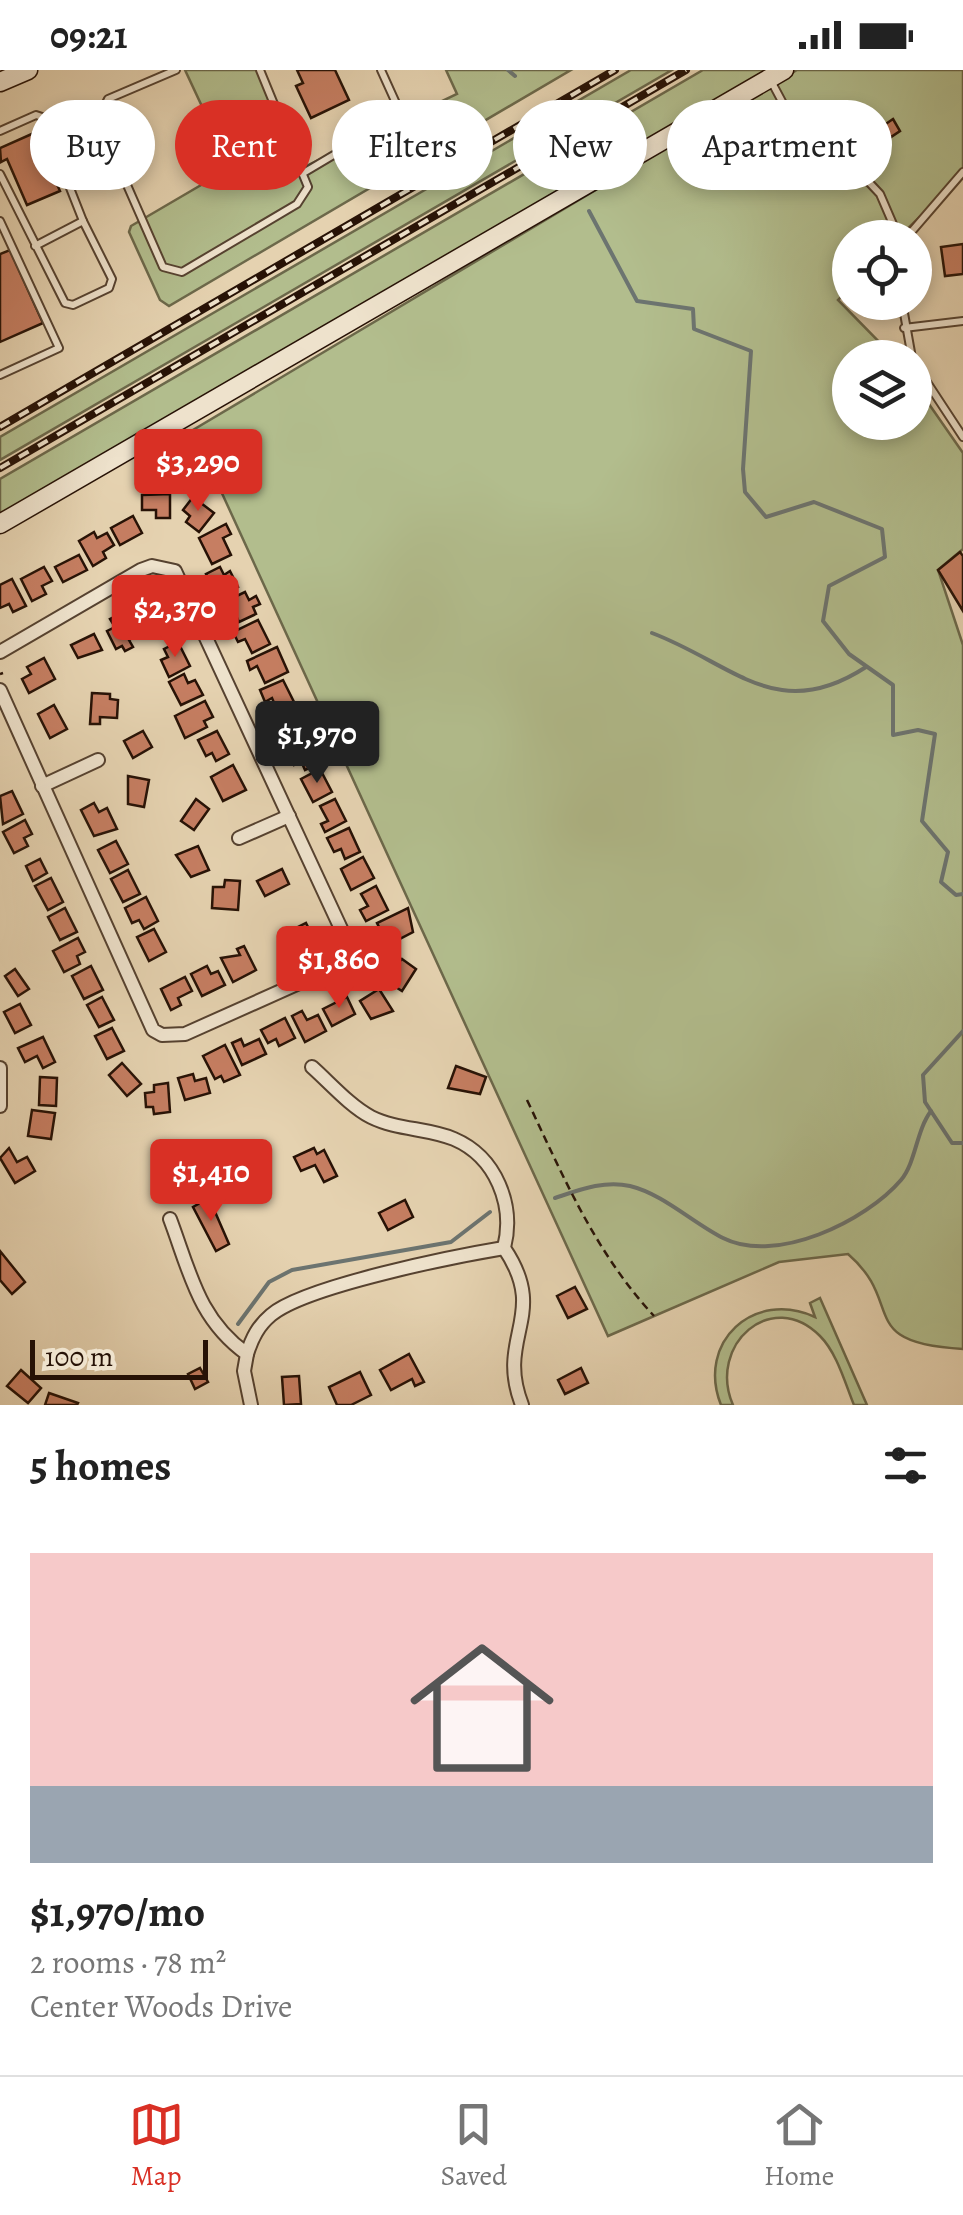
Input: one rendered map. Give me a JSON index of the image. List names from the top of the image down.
{
  "scale_bar": "100 m",
  "page": {
    "status": "09:21",
    "chip": [
      "Buy",
      "Rent",
      "Filters",
      "New",
      "Apartment"
    ],
    "price": [
      "$3,290",
      "$2,370",
      "$1,970",
      "$1,860",
      "$1,410"
    ],
    "scale": "100 m",
    "heading": "5 homes",
    "list": [
      {
        "name": "$1,970/mo",
        "note": "2 rooms · 78 m² · Center Woods Drive"
      }
    ],
    "tabs": ["Map", "Saved", "Home"]
  }
}
